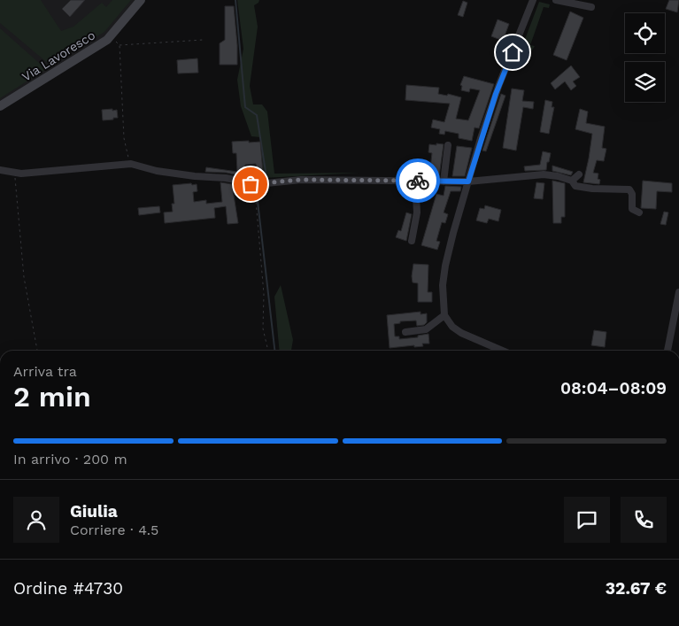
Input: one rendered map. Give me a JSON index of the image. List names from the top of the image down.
{
  "streets": {
    "street": ["Via Lavoresco"]
  },
  "page": {
    "heading": ["2 min", "Arriva tra", "08:04–08:09"],
    "panel": [
      "Giulia",
      "Corriere · 4.5",
      "Ordine #4730",
      "32.67 €"
    ],
    "bar": "In arrivo · 200 m"
  }
}
